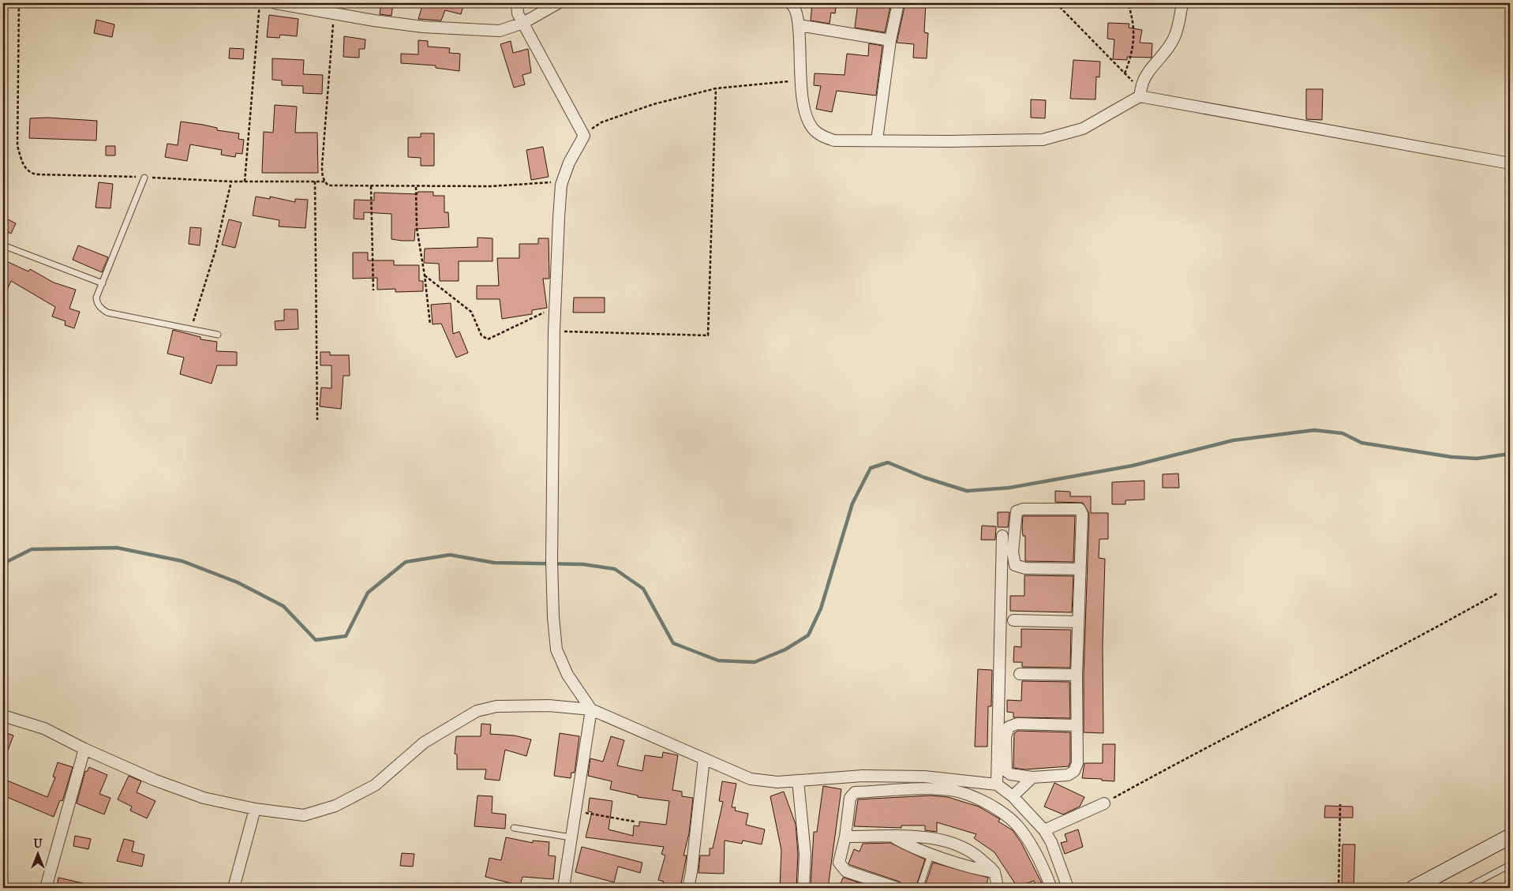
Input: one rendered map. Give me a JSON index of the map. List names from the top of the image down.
{
  "north": "top"
}
